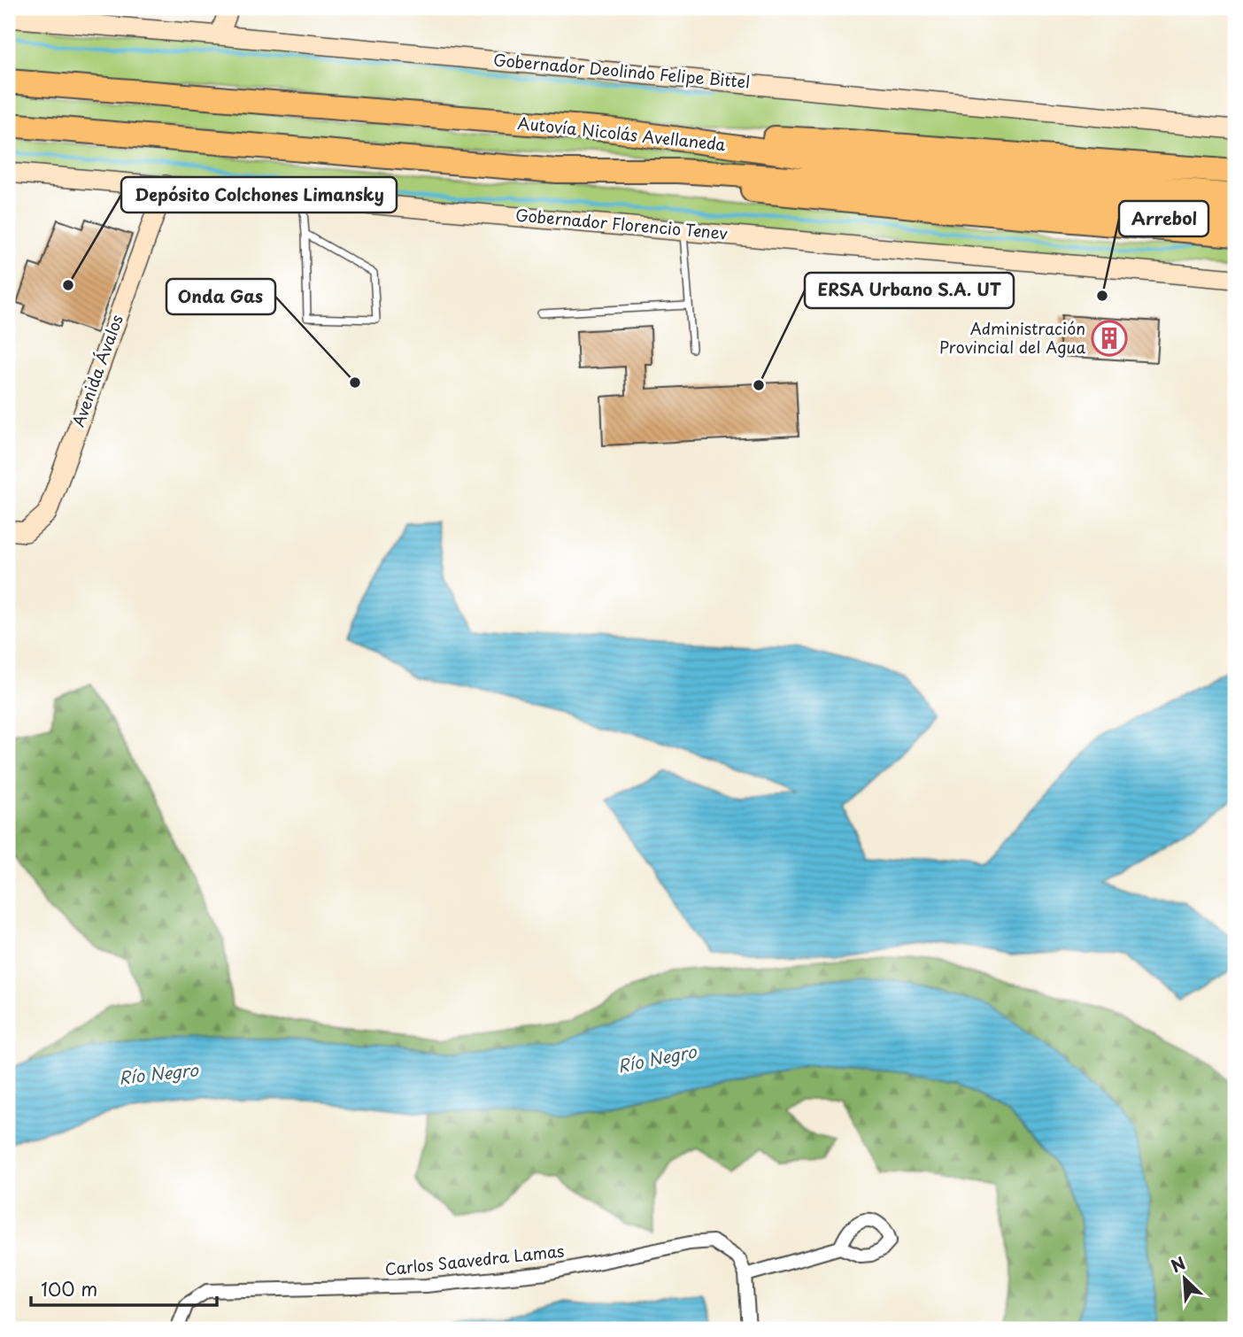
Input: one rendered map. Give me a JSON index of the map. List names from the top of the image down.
{
  "streets": {
    "highway": ["Autovía Nicolás Avellaneda"],
    "street": [
      "Gobernador Deolindo Felipe Bittel",
      "Gobernador Florencio Tenev",
      "Avenida Ávalos",
      "Carlos Saavedra Lamas"
    ]
  },
  "crossings": [
    ["Gobernador Florencio Tenev", "Avenida Ávalos"]
  ],
  "water": ["Río Negro"],
  "places": {
    "other": [
      "Depósito Colchones Limansky",
      "Arrebol",
      "Onda Gas",
      "ERSA Urbano S.A. UT"
    ],
    "building": ["Administración Provincial del Agua"]
  },
  "scale_bar": "100 m",
  "north": "top left"
}
